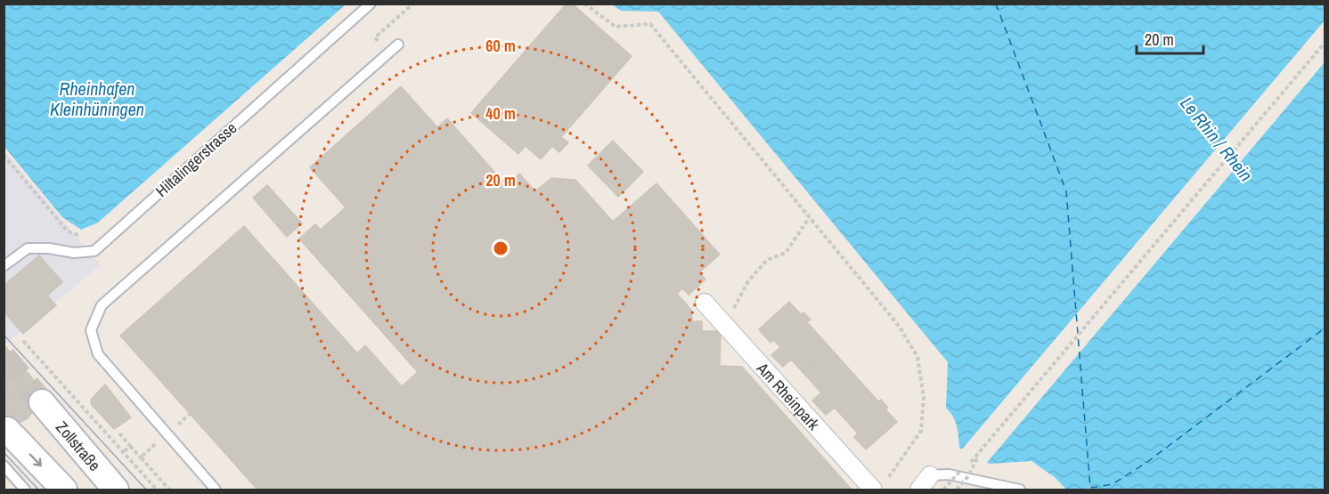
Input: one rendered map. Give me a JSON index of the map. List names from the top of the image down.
{
  "streets": {
    "main road": ["Zollstraße"],
    "street": ["Am Rheinpark"],
    "lane": ["Hiltalingerstrasse"]
  },
  "water": ["Rheinhafen Kleinhüningen", "Le Rhin / Rhein"],
  "scale_bar": "20 m",
  "rings": ["60 m", "40 m", "20 m"]
}
